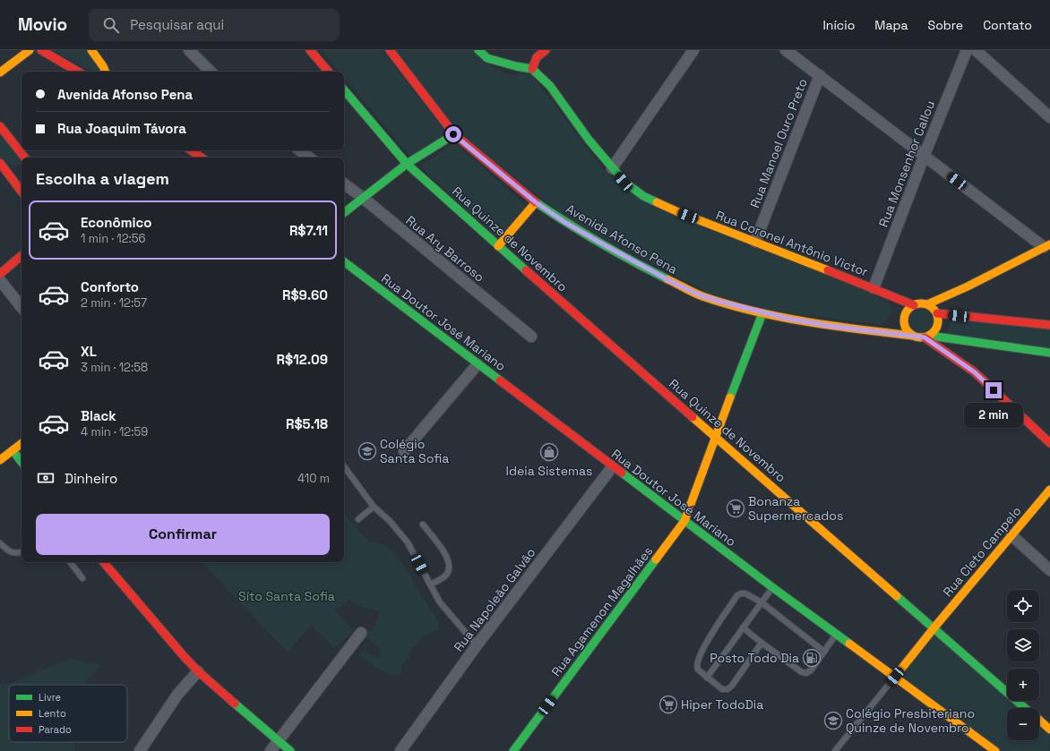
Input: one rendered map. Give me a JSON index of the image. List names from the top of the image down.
{
  "streets": {
    "main road": [
      "Rua Quinze de Novembro",
      "Avenida Afonso Pena",
      "Rua Coronel Antônio Victor",
      "Rua Doutor José Mariano",
      "Rua Cleto Campelo",
      "Rua Agamenon Magalhães"
    ],
    "street": [
      "Rua Manoel Ouro Preto",
      "Rua Monsenhor Callou",
      "Rua Ary Barroso",
      "Rua Napoleão Galvão"
    ]
  },
  "crossings": [
    ["Rua Manoel Ouro Preto", "Rua Coronel Antônio Victor"],
    ["Rua Monsenhor Callou", "Rua Coronel Antônio Victor"],
    ["Rua Quinze de Novembro", "Rua Cleto Campelo"],
    ["Rua Quinze de Novembro", "Rua Agamenon Magalhães"],
    ["Avenida Afonso Pena", "Rua Coronel Antônio Victor"],
    ["Avenida Afonso Pena", "Rua Agamenon Magalhães"],
    ["Rua Doutor José Mariano", "Rua Cleto Campelo"],
    ["Rua Doutor José Mariano", "Rua Napoleão Galvão"],
    ["Rua Doutor José Mariano", "Rua Agamenon Magalhães"]
  ],
  "parks": ["Síto Santa Sofia"],
  "places": {
    "school or university": ["Colégio Santa Sofia", "Colégio Presbiteriano Quinze de Novembro"],
    "shop": ["Ideia Sistemas"],
    "supermarket": ["Bonanza Supermercados", "Hiper TodoDia"],
    "fuel station": ["Posto Todo Dia"]
  },
  "legend": ["Livre", "Lento", "Parado"],
  "page": {
    "header": "Movio",
    "search": "Pesquisar aqui",
    "nav": [
      "Início",
      "Mapa",
      "Sobre",
      "Contato"
    ],
    "banner": ["Avenida Afonso Pena", "Rua Joaquim Távora"],
    "heading": "Escolha a viagem",
    "list": [
      {
        "name": "Econômico",
        "note": "1 min · 12:56",
        "value": "R$7.11"
      },
      {
        "name": "Conforto",
        "note": "2 min · 12:57",
        "value": "R$9.60"
      },
      {
        "name": "XL",
        "note": "3 min · 12:58",
        "value": "R$12.09"
      },
      {
        "name": "Black",
        "note": "4 min · 12:59",
        "value": "R$5.18"
      }
    ],
    "bubble": "2 min",
    "pay": ["Dinheiro", "410 m"],
    "buttons": "Confirmar",
    "map_buttons": ["+", "−"]
  }
}
